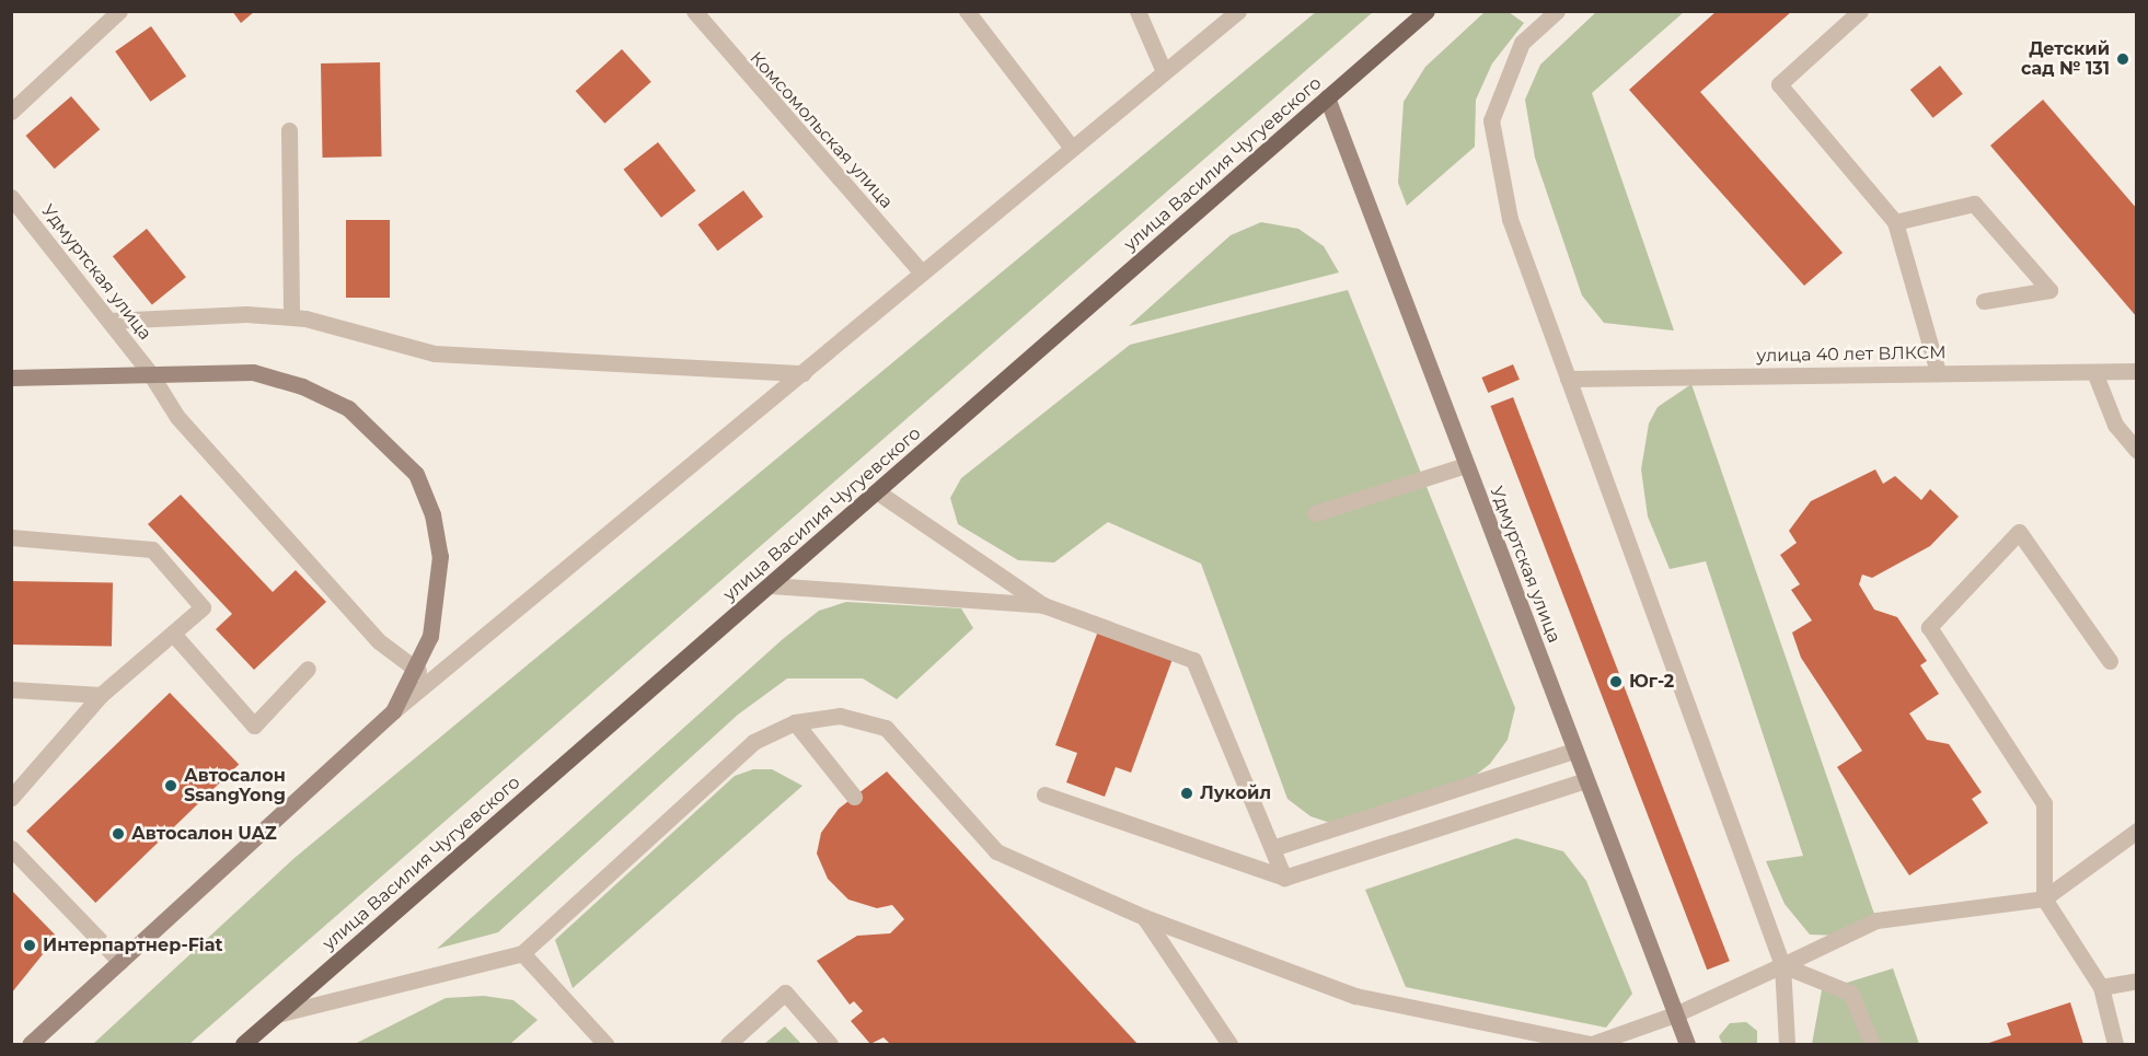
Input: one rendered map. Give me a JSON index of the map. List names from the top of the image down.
{
  "streets": {
    "main road": ["улица Василия Чугуевского"],
    "street": ["Комсомольская улица", "Удмуртская улица", "улица 40 лет ВЛКСМ"]
  },
  "crossings": [
    ["улица Василия Чугуевского", "Удмуртская улица"]
  ],
  "places": [
    "Детский сад № 131",
    "Юг-2",
    "Автосалон SsangYong",
    "Лукойл",
    "Автосалон UAZ",
    "Интерпартнер-Fiat"
  ]
}
